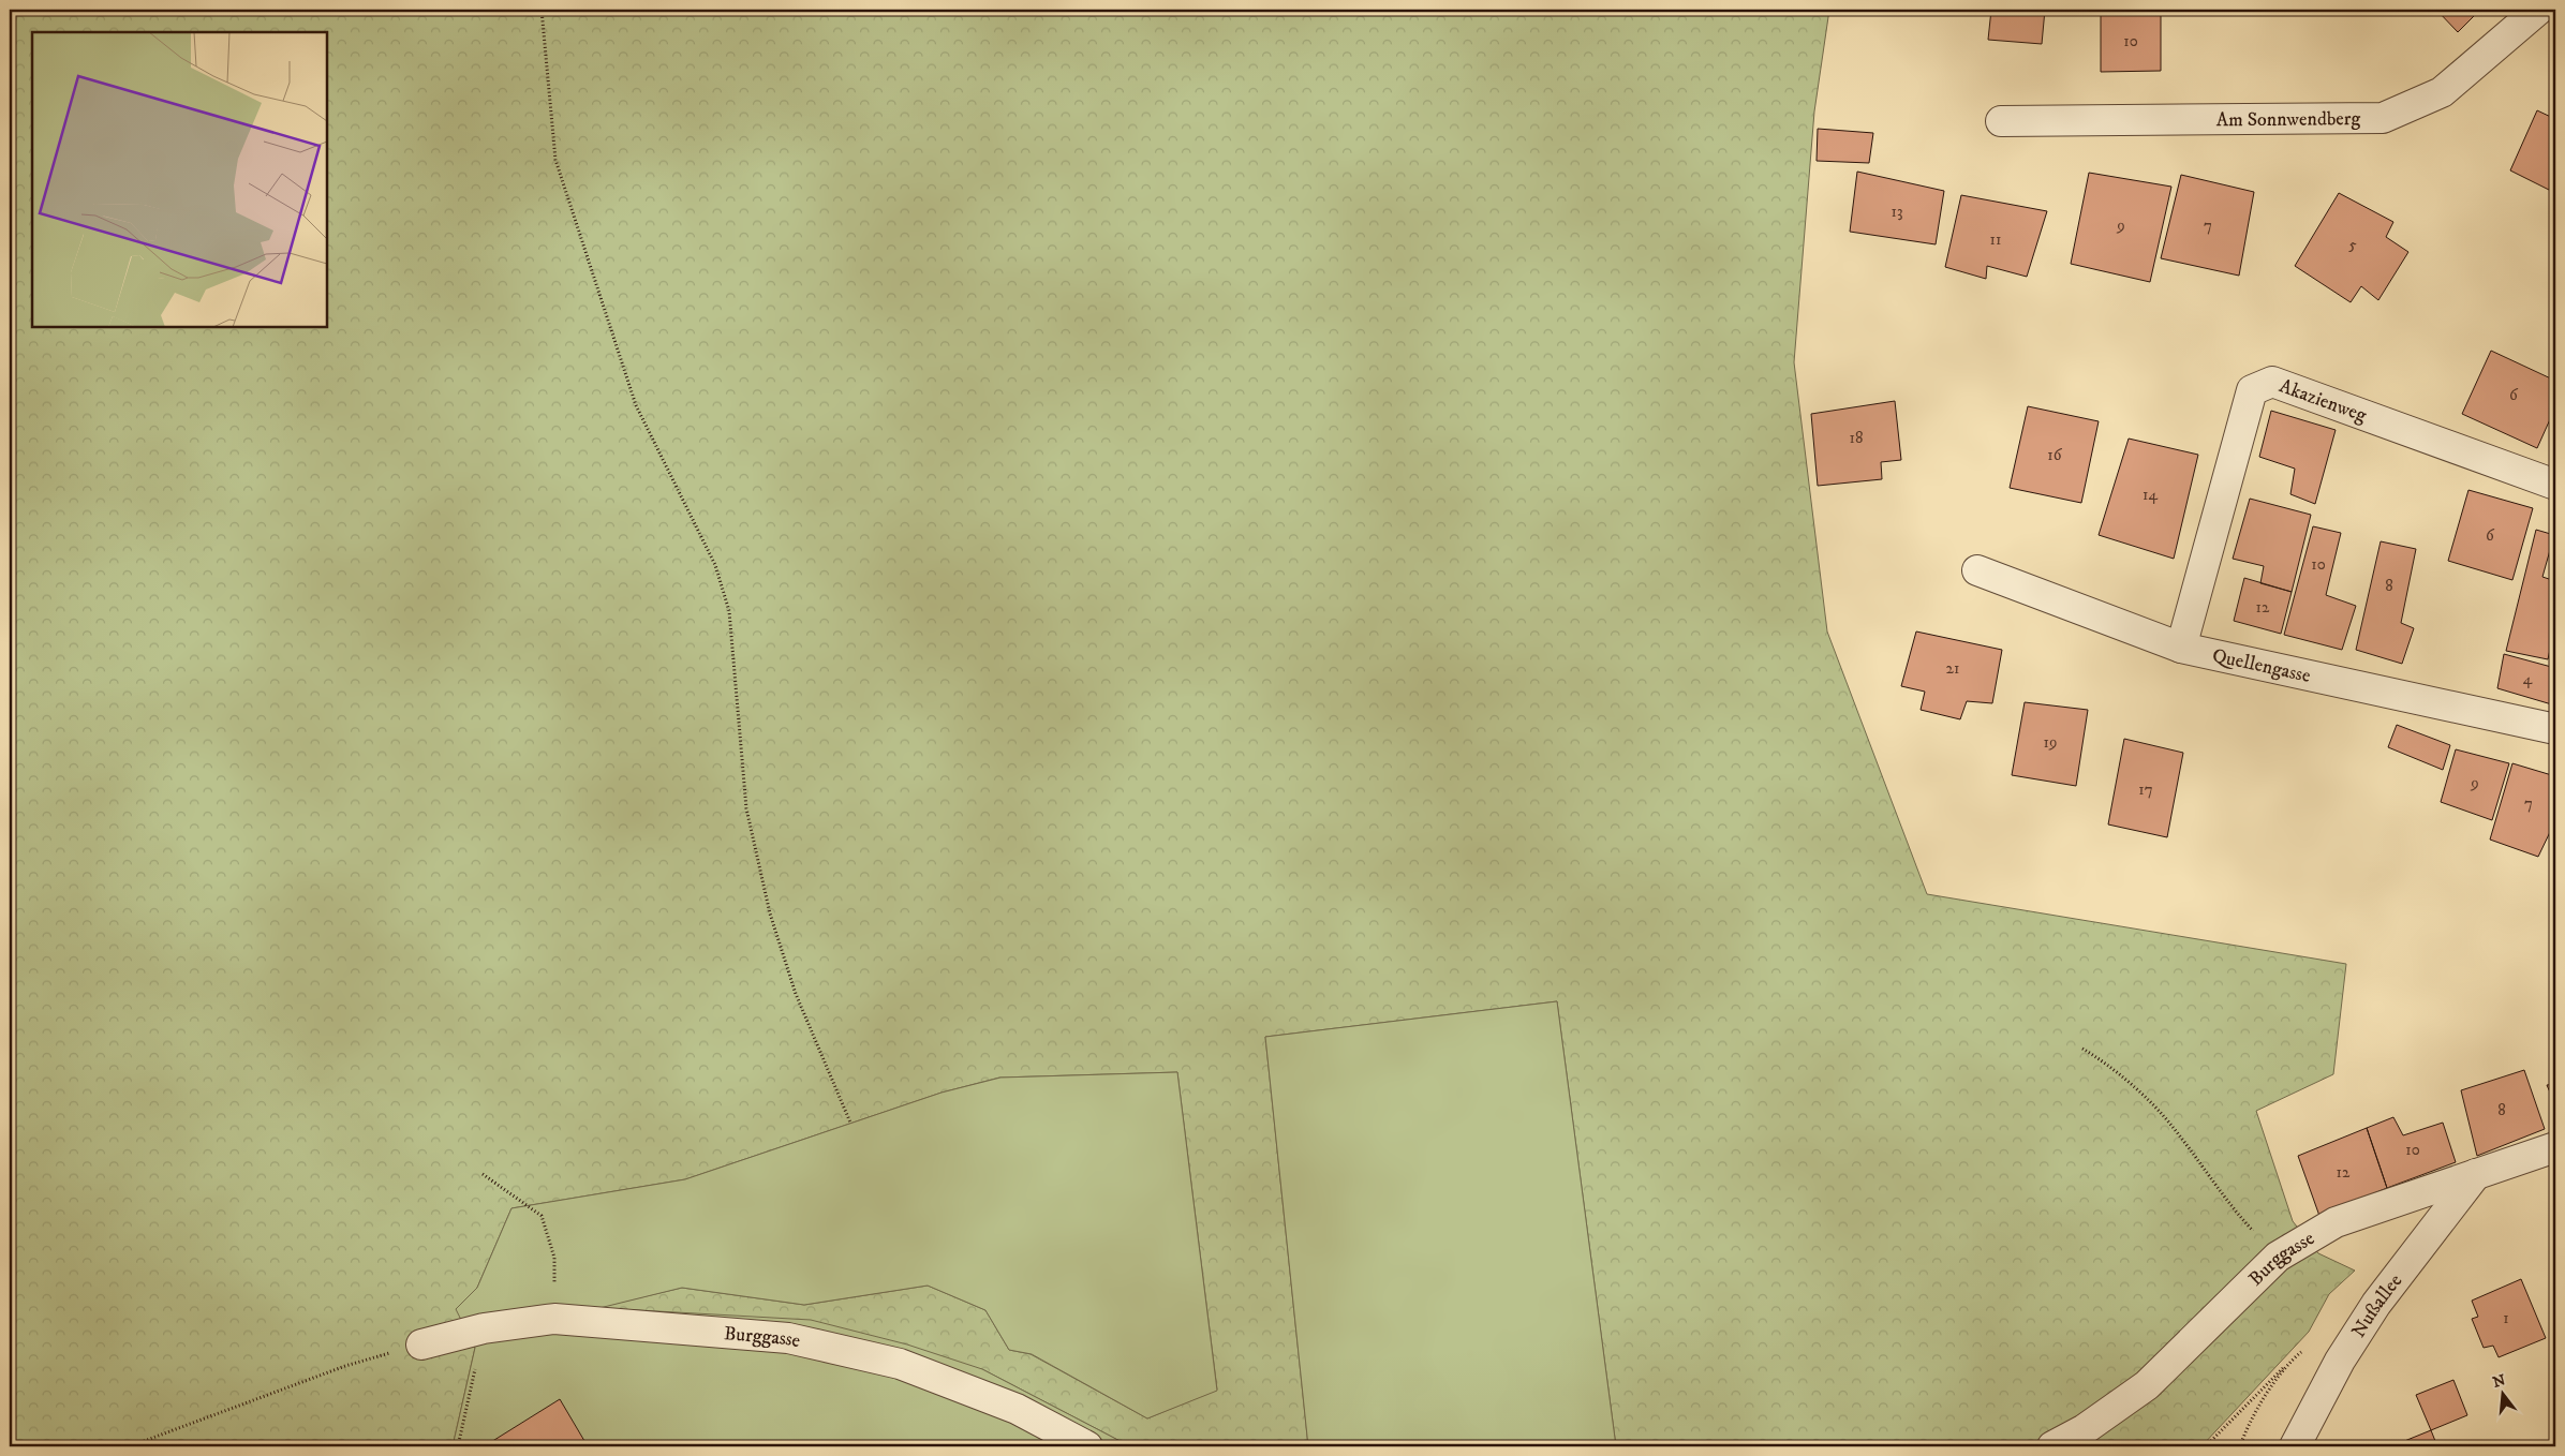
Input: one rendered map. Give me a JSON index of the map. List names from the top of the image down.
{
  "streets": {
    "street": [
      "Am Sonnwendberg",
      "Akazienweg",
      "Quellengasse",
      "Burggasse",
      "Nußallee"
    ]
  },
  "crossings": [
    ["Akazienweg", "Quellengasse"],
    ["Burggasse", "Nußallee"]
  ],
  "house_numbers": [
    "10",
    "13",
    "9",
    "7",
    "11",
    "5",
    "6",
    "18",
    "16",
    "14",
    "6",
    "10",
    "8",
    "12",
    "21",
    "4",
    "19",
    "9",
    "17",
    "7",
    "8",
    "10",
    "12",
    "1"
  ],
  "north": "top"
}
